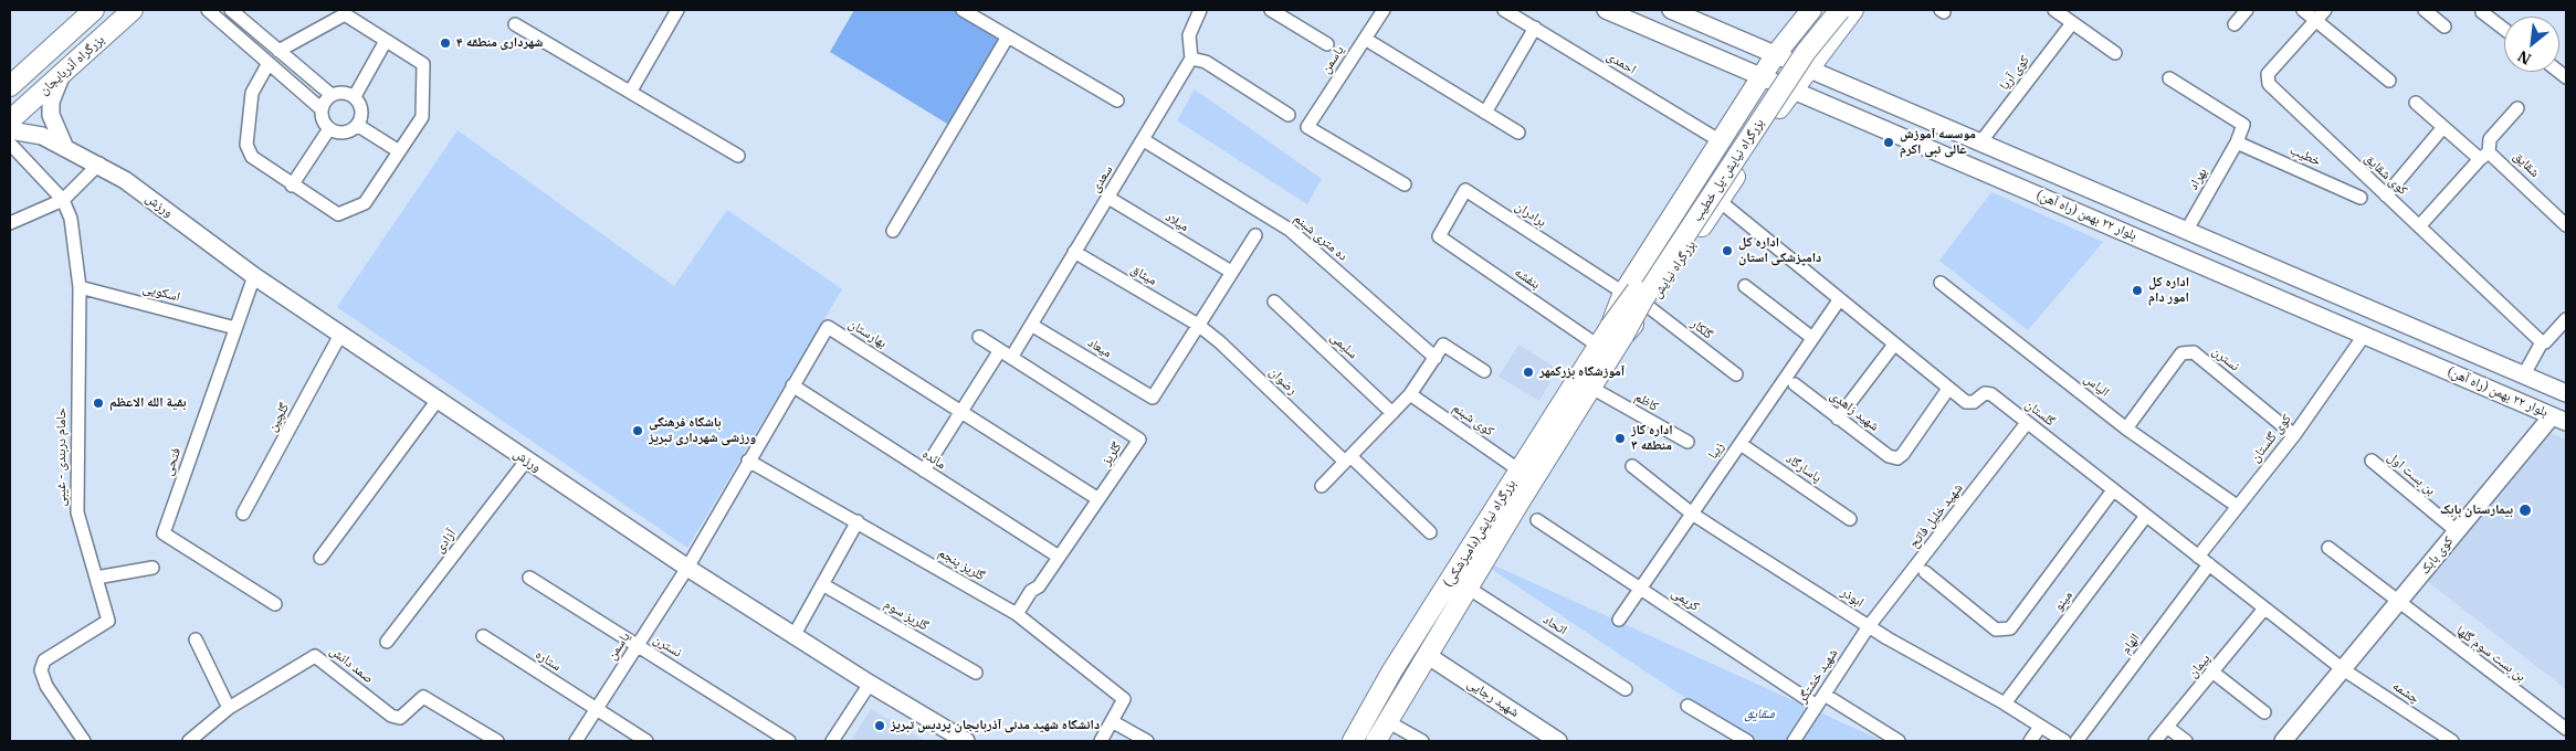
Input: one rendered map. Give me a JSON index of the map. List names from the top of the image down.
{
  "streets": {
    "highway": [
      "بزرگراه آذربایجان",
      "بزرگراه نیایش-پل خطیب",
      "بزرگراه نیایش",
      "بزرگراه نیایش(دامپزشکی)"
    ],
    "main road": [
      "ورزش",
      "بلوار ۲۲ بهمن (راه آهن)",
      "کوی بابک",
      "شهید رجایی"
    ],
    "street": [
      "یاسمن",
      "احمدی",
      "کوی آریا",
      "خطیب",
      "شقایق",
      "کوی شقایق",
      "سعدی",
      "بهراد",
      "برادران",
      "میلاد",
      "ده متری شبنم",
      "میثاق",
      "بنفشه",
      "اسکویی",
      "گلکار",
      "بهارستان",
      "سلیمی",
      "میعاد",
      "نسترن",
      "رضوان",
      "الیاس",
      "کاظم",
      "شهید زاهدی",
      "گلستان",
      "گلچین",
      "کوی شبنم",
      "کوی گلستان",
      "زیبا",
      "گلریز",
      "حامام دربندی - غیبی",
      "مائده",
      "فتحی",
      "پاسارگاد",
      "بن بست اول",
      "شهید خلیل فاتح",
      "آزادی",
      "گلریز پنجم",
      "ابوذر",
      "کریمی",
      "مینو",
      "گلریز سوم",
      "اتحاد",
      "الهام",
      "بن بست سوم گلها",
      "ستاره",
      "صمد دانش",
      "پیمان",
      "شهید خشتگر",
      "چشمه"
    ]
  },
  "crossings": [
    ["یاسمن", "ورزش"],
    ["یاسمن", "بهارستان"],
    ["یاسمن", "نسترن"],
    ["یاسمن", "ستاره"],
    ["کوی آریا", "بلوار ۲۲ بهمن (راه آهن)"],
    ["خطیب", "بهراد"],
    ["بزرگراه نیایش-پل خطیب", "بزرگراه نیایش"],
    ["بزرگراه نیایش-پل خطیب", "بزرگراه نیایش(دامپزشکی)"],
    ["سعدی", "میلاد"],
    ["سعدی", "ده متری شبنم"],
    ["سعدی", "میثاق"],
    ["سعدی", "میعاد"],
    ["سعدی", "گلریز"],
    ["بهراد", "بلوار ۲۲ بهمن (راه آهن)"],
    ["ورزش", "بهارستان"],
    ["ورزش", "گلچین"],
    ["ورزش", "فتحی"],
    ["ورزش", "آزادی"],
    ["برادران", "بنفشه"],
    ["بلوار ۲۲ بهمن (راه آهن)", "بزرگراه نیایش"],
    ["بلوار ۲۲ بهمن (راه آهن)", "کوی گلستان"],
    ["بلوار ۲۲ بهمن (راه آهن)", "کوی بابک"],
    ["بزرگراه نیایش", "گلکار"],
    ["بزرگراه نیایش", "گلستان"],
    ["بزرگراه نیایش", "بزرگراه نیایش(دامپزشکی)"],
    ["میثاق", "میعاد"],
    ["میثاق", "رضوان"],
    ["بنفشه", "بزرگراه نیایش(دامپزشکی)"],
    ["اسکویی", "حامام دربندی - غیبی"],
    ["اسکویی", "فتحی"],
    ["بهارستان", "گلریز"],
    ["بهارستان", "مائده"],
    ["بهارستان", "گلریز پنجم"],
    ["میعاد", "رضوان"],
    ["نسترن", "الیاس"],
    ["نسترن", "کوی گلستان"],
    ["الیاس", "کوی گلستان"],
    ["کاظم", "بزرگراه نیایش(دامپزشکی)"],
    ["شهید زاهدی", "گلستان"],
    ["گلستان", "کوی گلستان"],
    ["گلستان", "زیبا"],
    ["گلستان", "شهید خلیل فاتح"],
    ["گلستان", "کوی بابک"],
    ["گلستان", "مینو"],
    ["گلستان", "الهام"],
    ["گلستان", "پیمان"],
    ["گلستان", "چشمه"],
    ["کوی شبنم", "بزرگراه نیایش(دامپزشکی)"],
    ["کوی گلستان", "الهام"],
    ["زیبا", "پاسارگاد"],
    ["زیبا", "ابوذر"],
    ["زیبا", "کریمی"],
    ["گلریز", "مائده"],
    ["گلریز", "گلریز پنجم"],
    ["بن بست اول", "کوی بابک"],
    ["شهید خلیل فاتح", "ابوذر"],
    ["شهید خلیل فاتح", "شهید خشتگر"],
    ["بزرگراه نیایش(دامپزشکی)", "اتحاد"],
    ["بزرگراه نیایش(دامپزشکی)", "شهید رجایی"],
    ["کوی بابک", "بن بست سوم گلها"],
    ["کوی بابک", "چشمه"],
    ["ابوذر", "مینو"],
    ["ابوذر", "شهید خشتگر"],
    ["کریمی", "شهید خشتگر"]
  ],
  "parks": ["شقایق"],
  "places": [
    "شهرداری منطقه ۴",
    "موسسه آموزش عالی نبی اکرم",
    "اداره کل دامپزشکی استان",
    "اداره کل امور دام",
    "آموزشگاه بزرگمهر",
    "بقیة الله الاعظم",
    "باشگاه فرهنگی ورزشی شهرداری تبریز",
    "اداره گاز منطقه ۳",
    "بیمارستان بابک",
    "دانشگاه شهید مدنی آذربایجان پردیس تبریز"
  ],
  "north": "bottom left"
}
